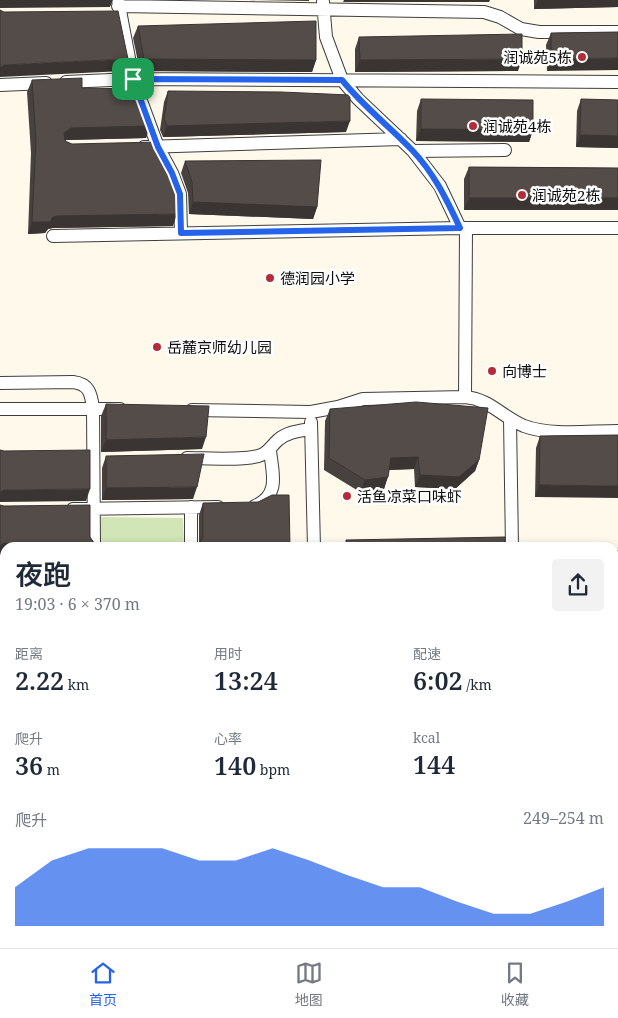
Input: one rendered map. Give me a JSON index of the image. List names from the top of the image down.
{
  "places": [
    "润诚苑5栋",
    "润诚苑4栋",
    "润诚苑2栋",
    "德润园小学",
    "岳麓京师幼儿园",
    "向博士",
    "活鱼凉菜口味虾"
  ],
  "page": {
    "heading": ["夜跑", "19:03 · 6 × 370 m"],
    "stats": [
      ["距离", "2.22 km"],
      ["用时", "13:24"],
      ["配速", "6:02 /km"],
      ["爬升", "36 m"],
      ["心率", "140 bpm"],
      ["kcal", "144"]
    ],
    "chart": ["爬升", "249–254 m"],
    "tabs": ["首页", "地图", "收藏"]
  }
}
